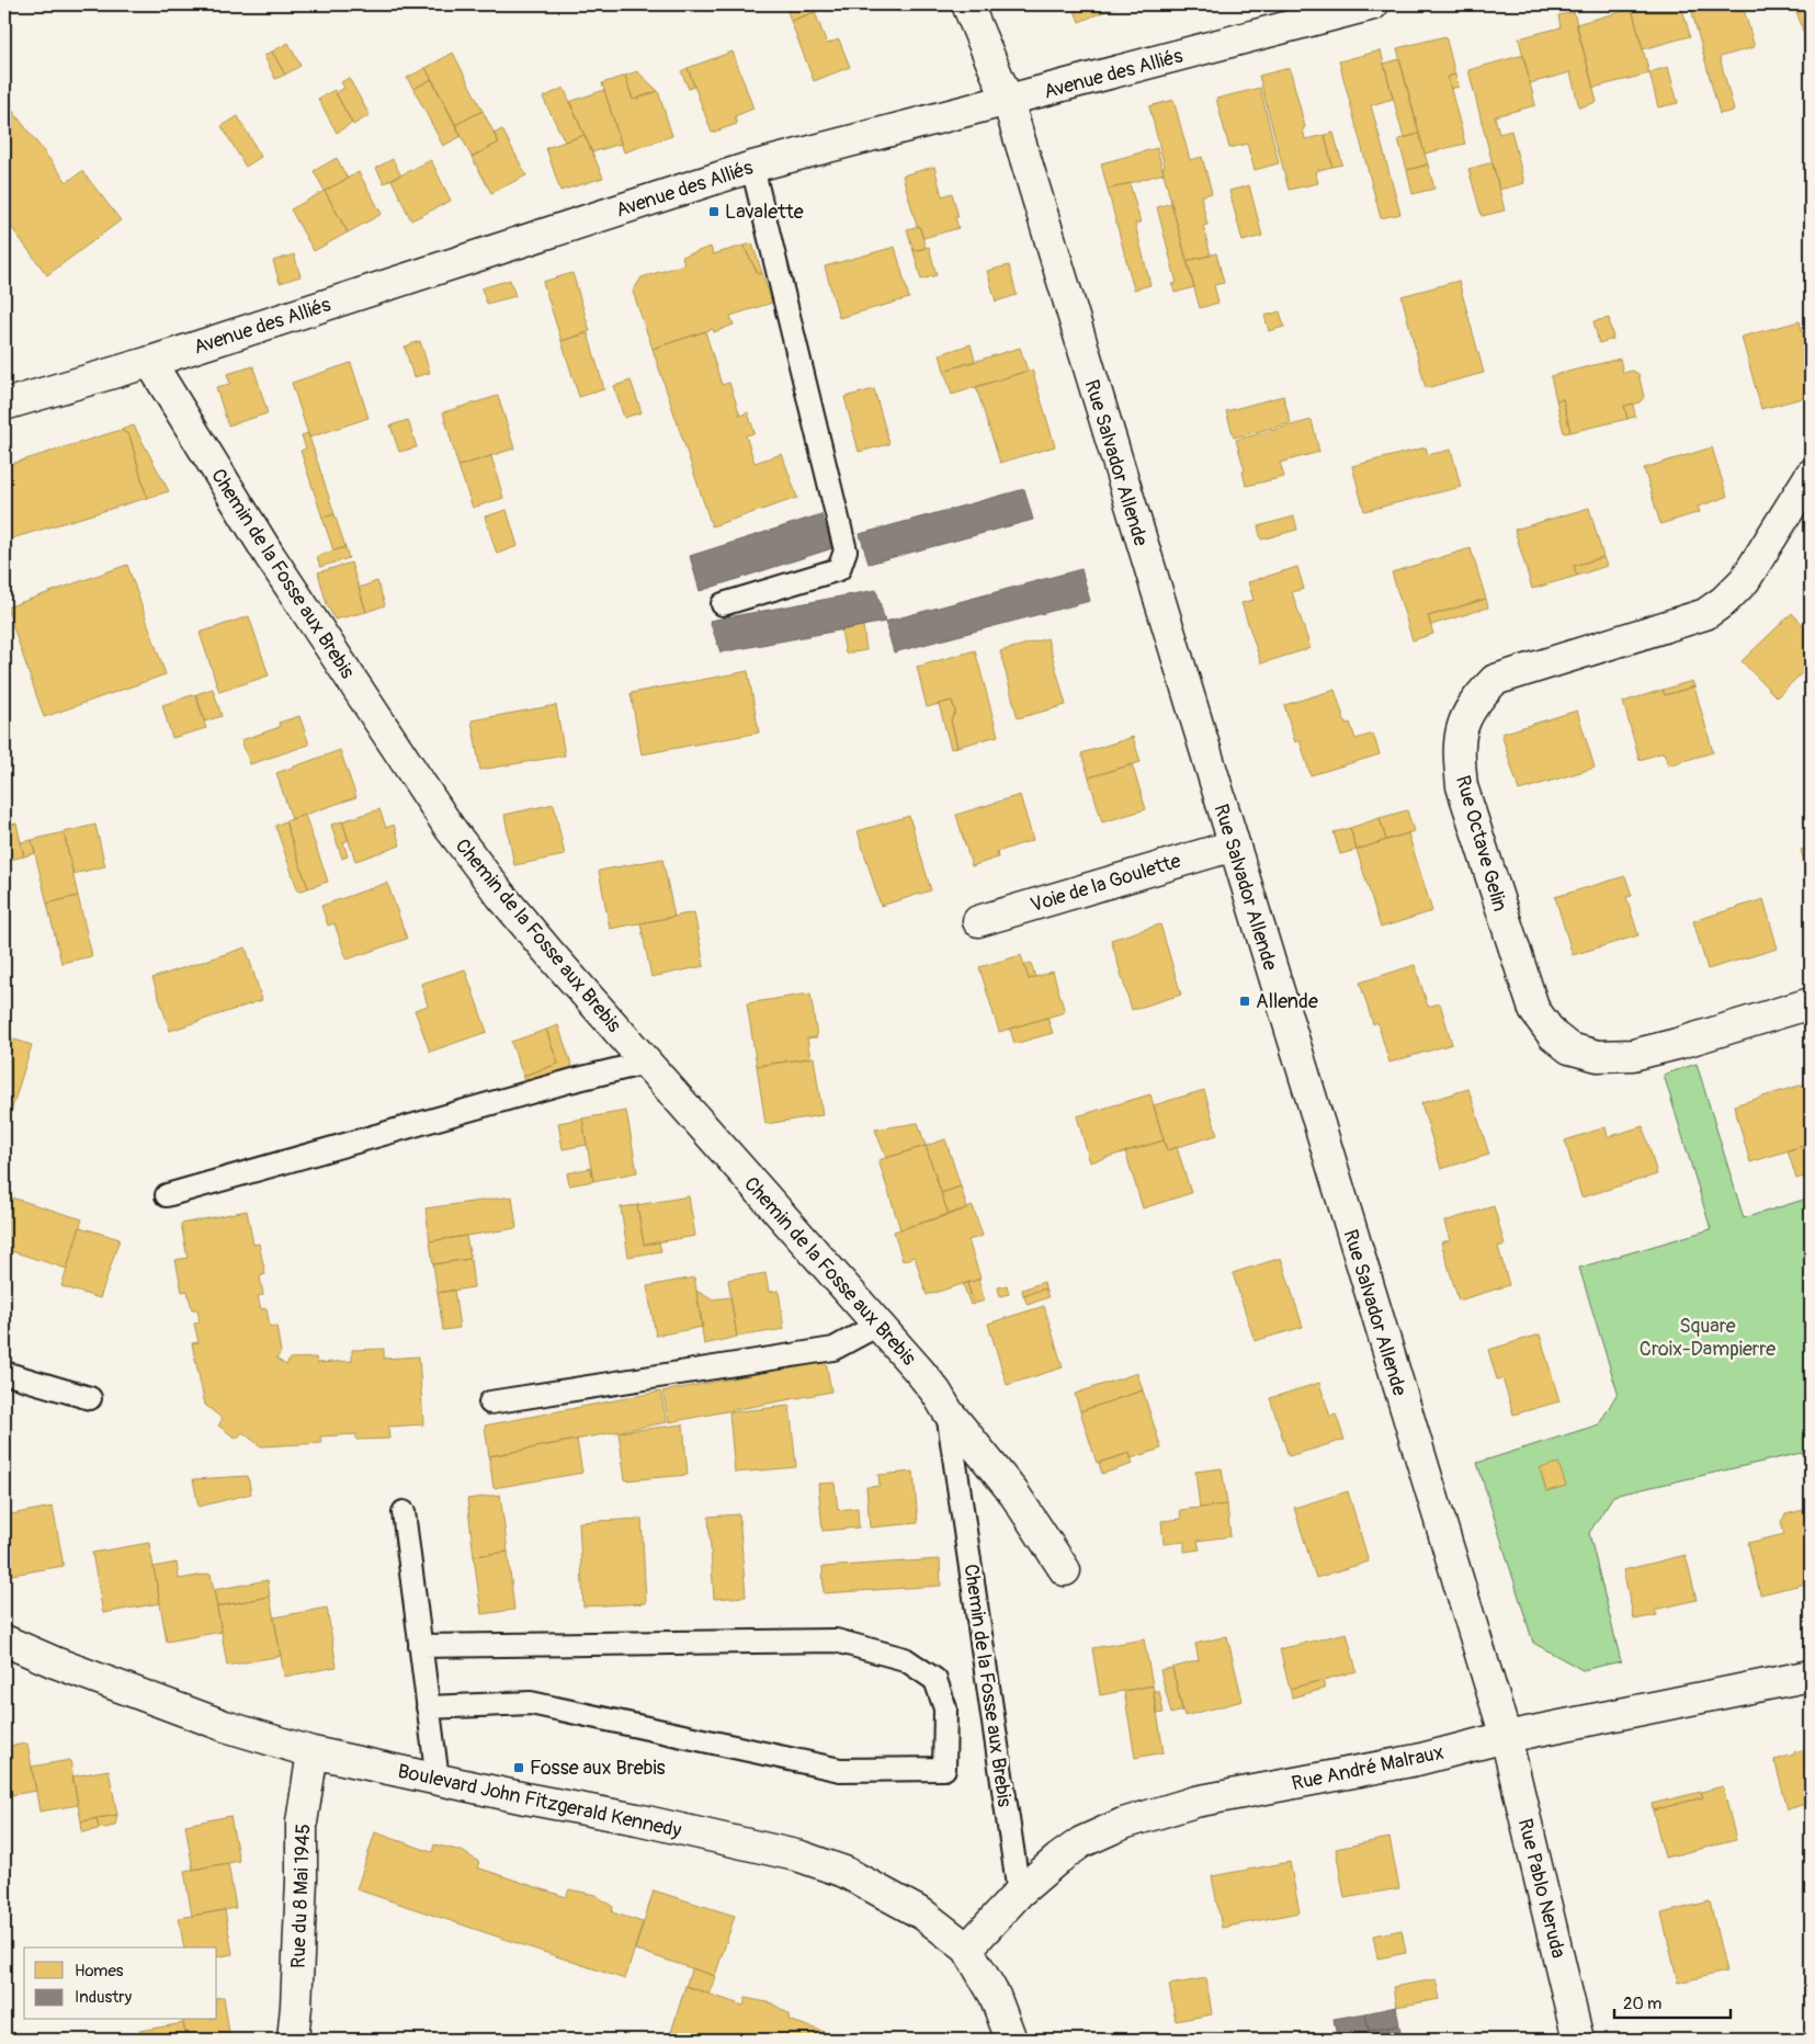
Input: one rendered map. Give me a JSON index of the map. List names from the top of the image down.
{
  "streets": {
    "street": [
      "Avenue des Alliés",
      "Rue Salvador Allende",
      "Chemin de la Fosse aux Brebis",
      "Rue Octave Gelin",
      "Voie de la Goulette",
      "Rue André Malraux",
      "Boulevard John Fitzgerald Kennedy",
      "Rue Pablo Neruda",
      "Rue du 8 Mai 1945"
    ]
  },
  "crossings": [
    ["Avenue des Alliés", "Rue Salvador Allende"],
    ["Avenue des Alliés", "Chemin de la Fosse aux Brebis"],
    ["Rue Salvador Allende", "Voie de la Goulette"],
    ["Rue Salvador Allende", "Rue André Malraux"],
    ["Rue Salvador Allende", "Rue Pablo Neruda"],
    ["Chemin de la Fosse aux Brebis", "Rue André Malraux"],
    ["Rue André Malraux", "Boulevard John Fitzgerald Kennedy"],
    ["Rue André Malraux", "Rue Pablo Neruda"],
    ["Boulevard John Fitzgerald Kennedy", "Rue du 8 Mai 1945"]
  ],
  "parks": ["Square Croix-Dampierre"],
  "places": {
    "transit": ["Lavalette", "Allende", "Fosse aux Brebis"]
  },
  "legend": ["Homes", "Industry"],
  "scale_bar": "20 m"
}
